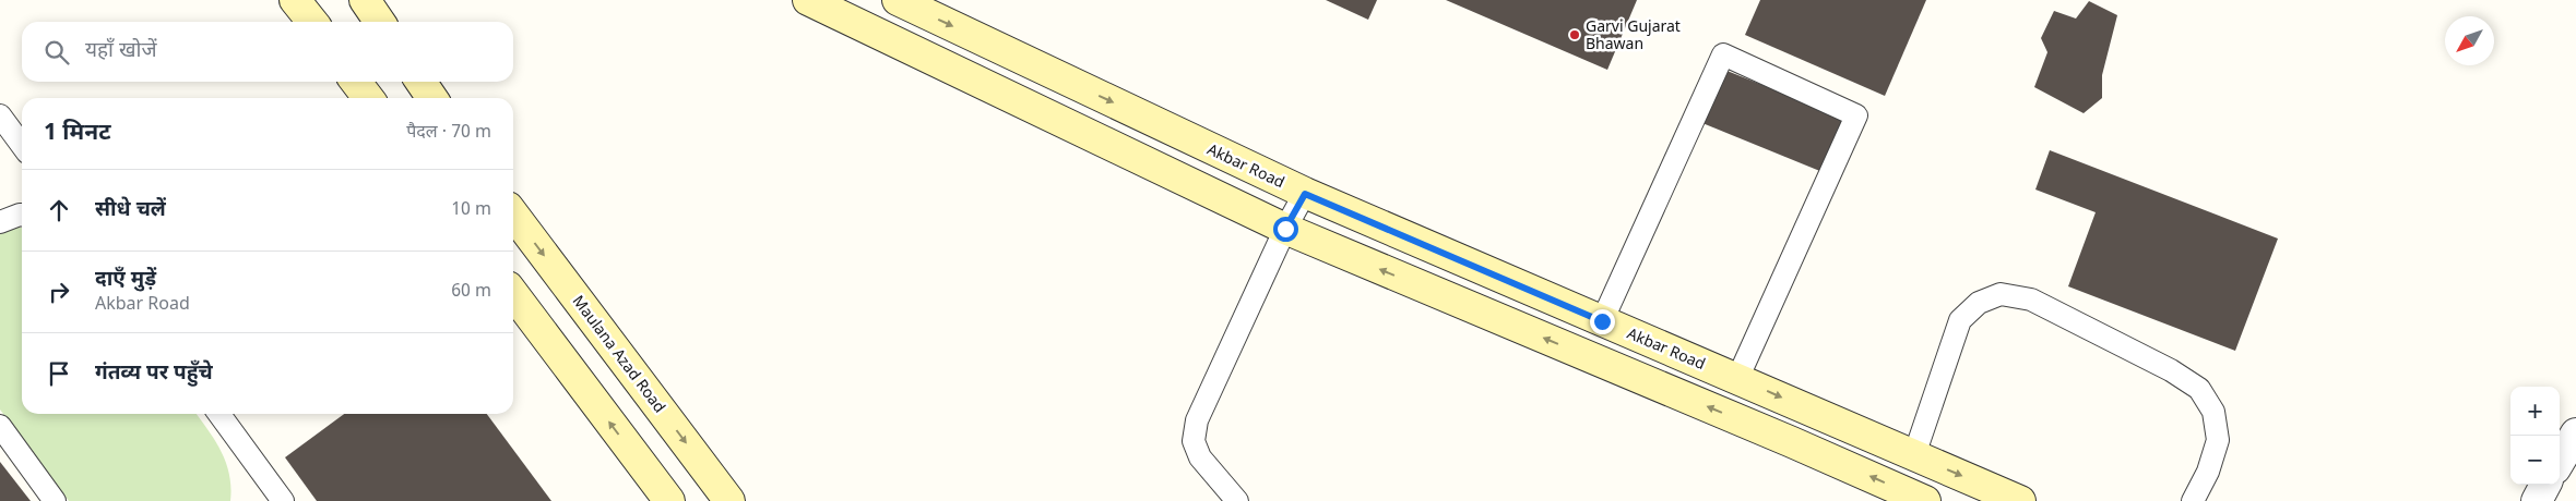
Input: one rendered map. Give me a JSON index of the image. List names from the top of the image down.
{
  "streets": {
    "main road": ["Akbar Road", "Maulana Azad Road"]
  },
  "places": ["Garvi Gujarat Bhawan"],
  "north": "bottom left",
  "page": {
    "search": "यहाँ खोजें",
    "heading": ["1 मिनट", "पैदल · 70 m"],
    "list": [
      ["सीधे चलें", "10 m"],
      ["दाएँ मुड़ें", "Akbar Road", "60 m"],
      "गंतव्य पर पहुँचे"
    ],
    "map_buttons": ["+", "−"]
  }
}
